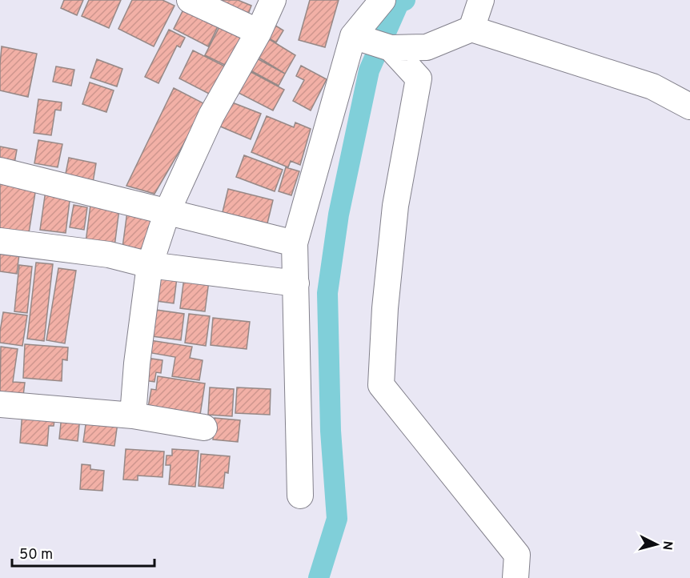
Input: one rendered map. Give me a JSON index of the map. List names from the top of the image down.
{
  "scale_bar": "50 m",
  "north": "right"
}
